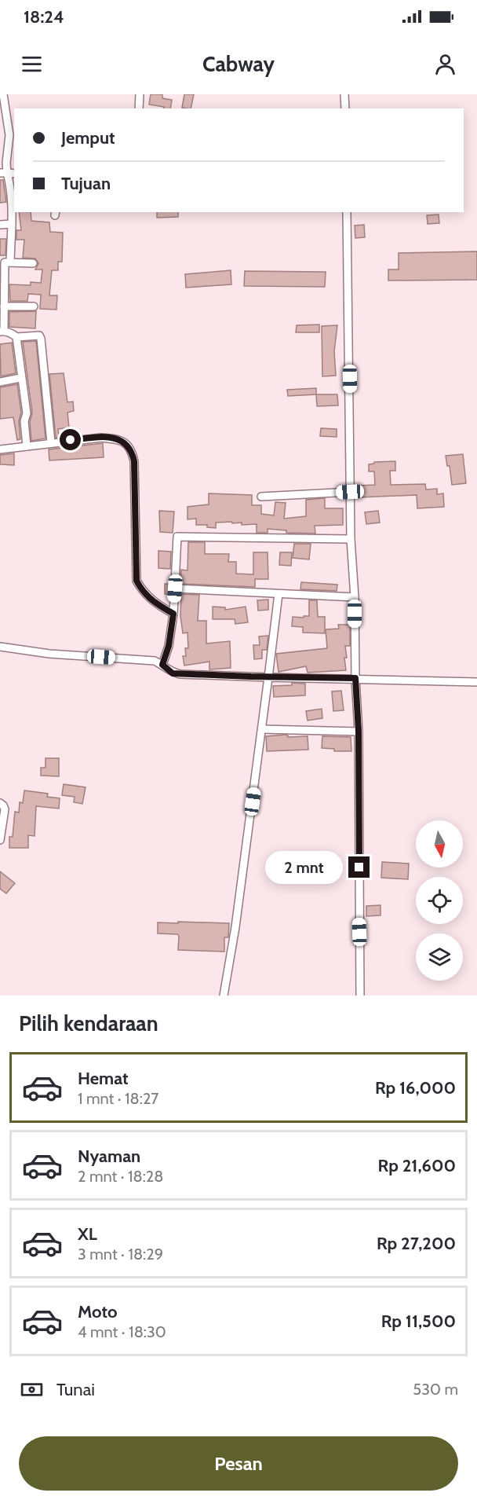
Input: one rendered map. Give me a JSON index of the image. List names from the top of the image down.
{
  "north": "bottom",
  "page": {
    "status": "18:24",
    "header": "Cabway",
    "banner": ["Jemput", "Tujuan"],
    "bubble": "2 mnt",
    "heading": "Pilih kendaraan",
    "list": [
      {
        "name": "Hemat",
        "note": "1 mnt · 18:27",
        "value": "Rp 16,000"
      },
      {
        "name": "Nyaman",
        "note": "2 mnt · 18:28",
        "value": "Rp 21,600"
      },
      {
        "name": "XL",
        "note": "3 mnt · 18:29",
        "value": "Rp 27,200"
      },
      {
        "name": "Moto",
        "note": "4 mnt · 18:30",
        "value": "Rp 11,500"
      }
    ],
    "pay": ["Tunai", "530 m"],
    "buttons": "Pesan"
  }
}
